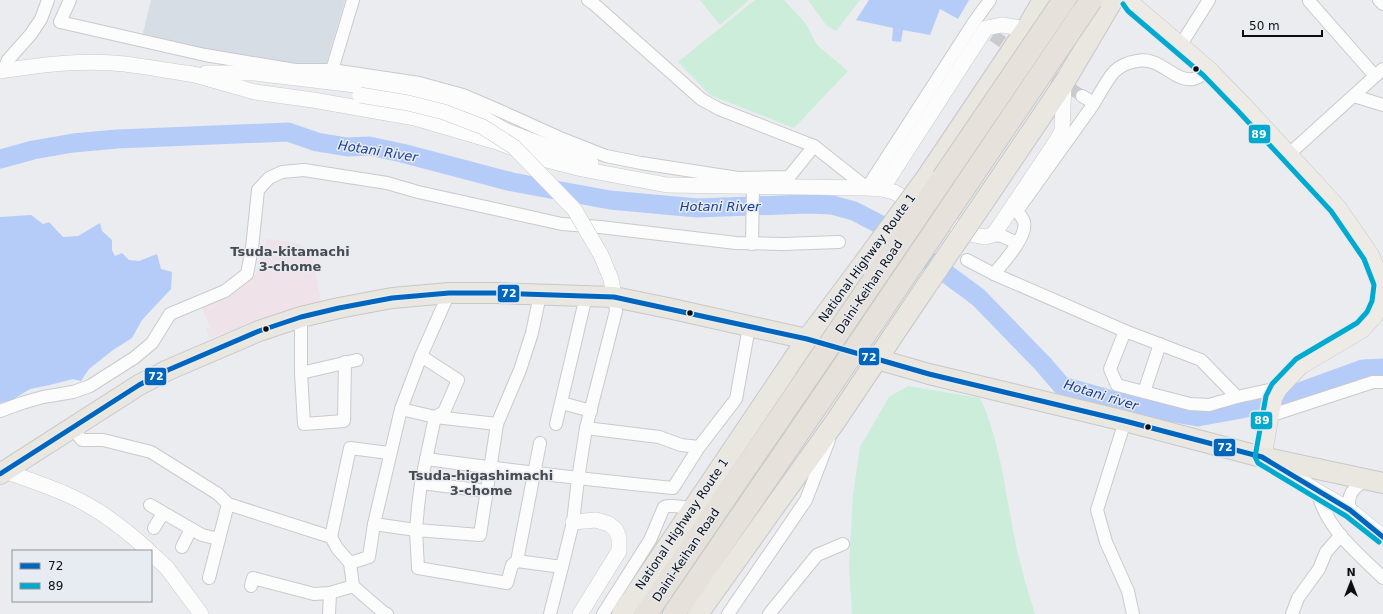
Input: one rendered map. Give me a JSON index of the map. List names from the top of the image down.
{
  "streets": {
    "highway": ["National Highway Route 1", "Daini-Keihan Road"]
  },
  "districts": ["Tsuda-kitamachi 3-chome", "Tsuda-higashimachi 3-chome"],
  "water": ["Hotani River", "Hotani river"],
  "lines": ["transit line 89", "transit line 72"],
  "legend": ["72", "89"],
  "scale_bar": "50 m",
  "north": "top"
}
